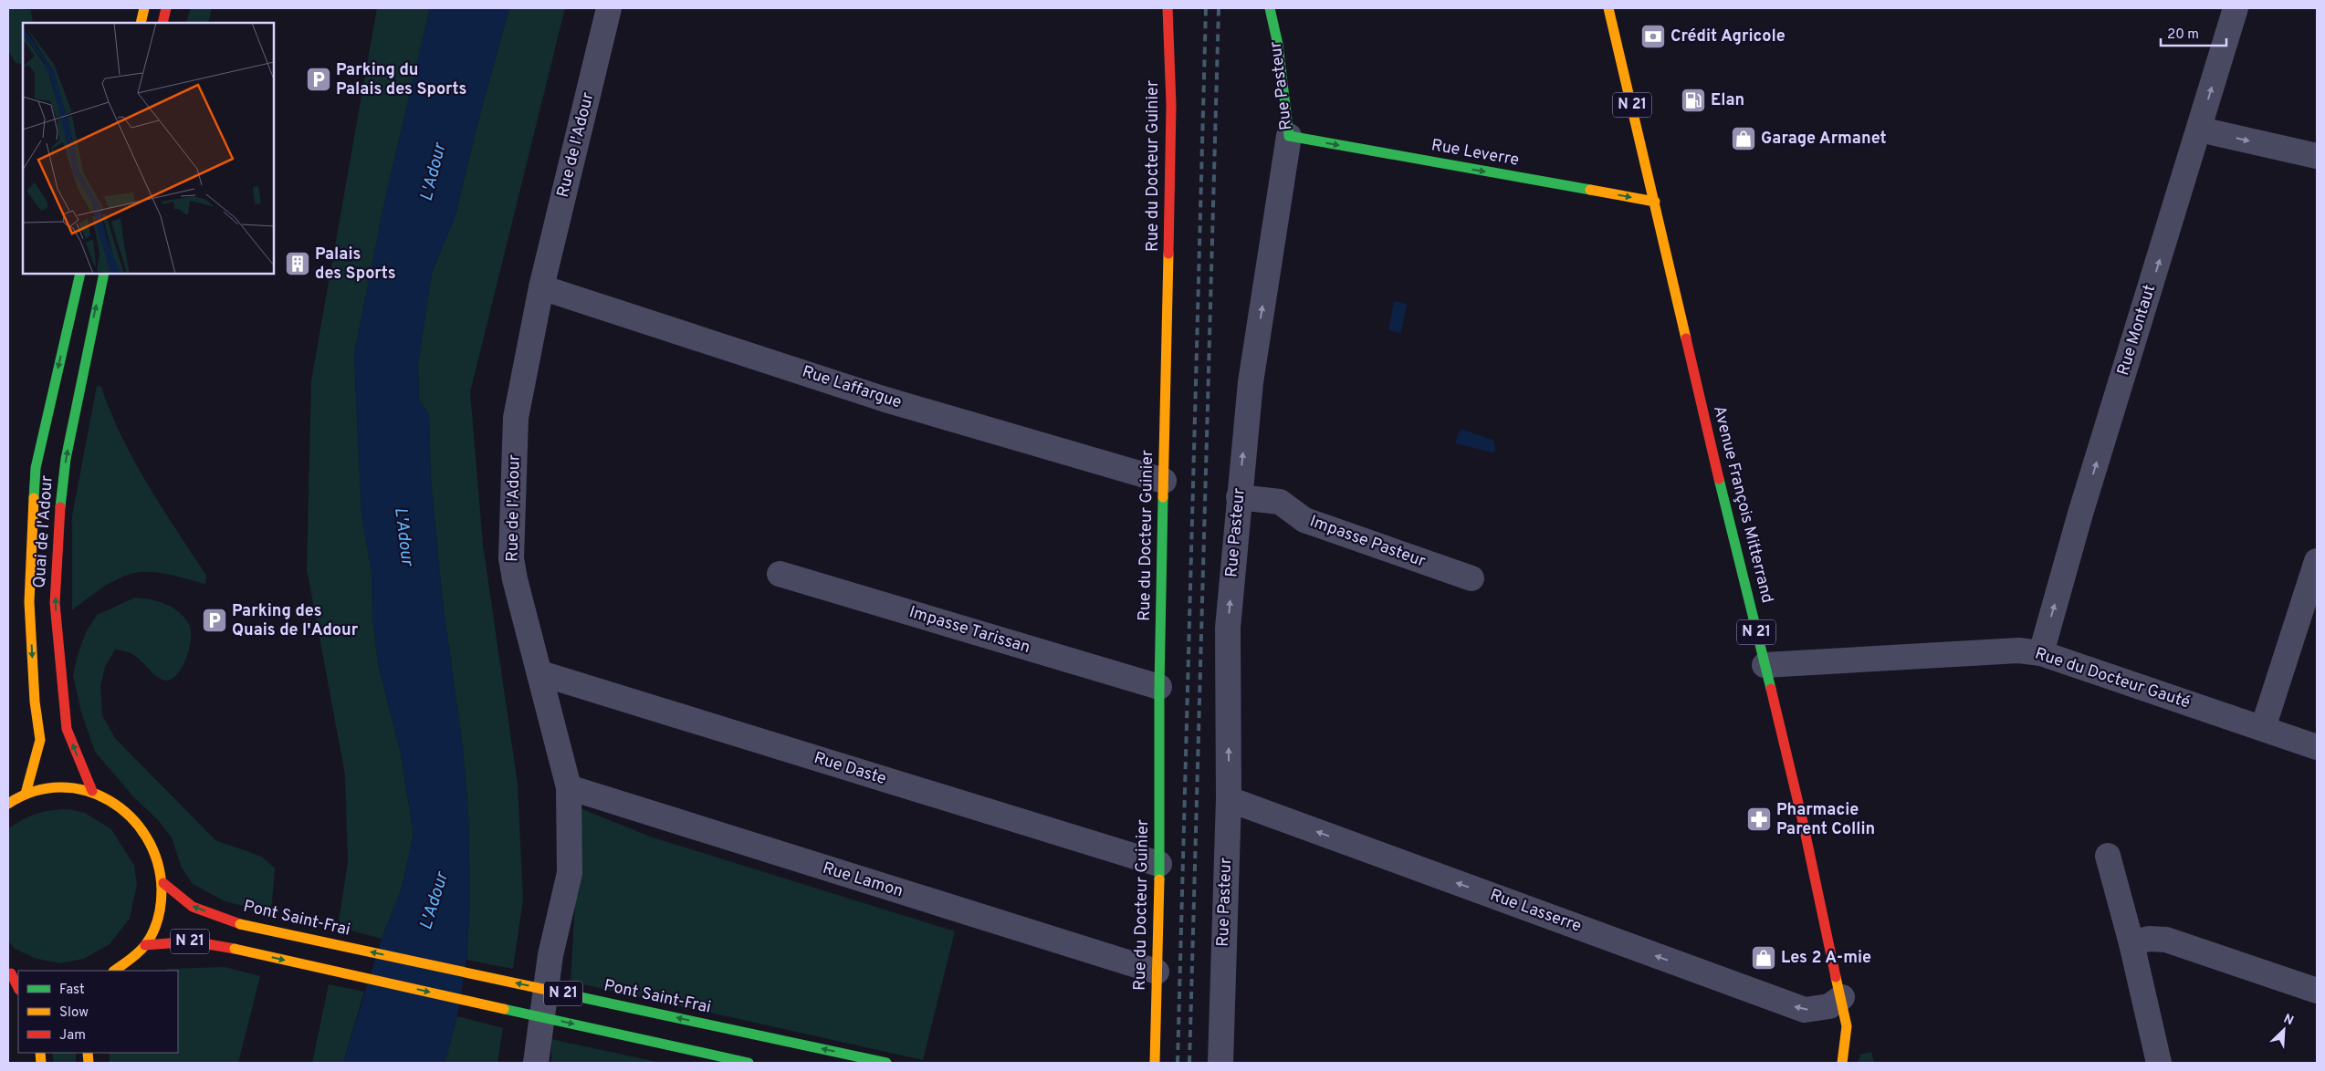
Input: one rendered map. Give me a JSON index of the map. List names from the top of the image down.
{
  "streets": {
    "main road": [
      "Rue Pasteur",
      "N 21",
      "Rue Leverre",
      "Rue du Docteur Guinier",
      "Avenue François Mitterrand",
      "Quai de l'Adour",
      "Pont Saint-Frai"
    ],
    "street": [
      "Rue de l'Adour",
      "Rue Montaut",
      "Rue Laffargue",
      "Impasse Pasteur",
      "Impasse Tarissan",
      "Rue du Docteur Gauté",
      "Rue Daste",
      "Rue Lamon",
      "Rue Lasserre"
    ]
  },
  "crossings": [
    ["Rue Pasteur", "Rue Leverre"],
    ["Rue Pasteur", "Impasse Pasteur"],
    ["Rue Pasteur", "Rue Lasserre"],
    ["Rue de l'Adour", "Rue Laffargue"],
    ["Rue de l'Adour", "Rue Daste"],
    ["Rue de l'Adour", "Rue Lamon"],
    ["Rue Leverre", "Avenue François Mitterrand"],
    ["Rue du Docteur Guinier", "Rue Laffargue"],
    ["Rue du Docteur Guinier", "Impasse Tarissan"],
    ["Rue du Docteur Guinier", "Rue Daste"],
    ["Rue du Docteur Guinier", "Rue Lamon"],
    ["Rue Montaut", "Rue du Docteur Gauté"],
    ["Avenue François Mitterrand", "Rue du Docteur Gauté"],
    ["Avenue François Mitterrand", "Rue Lasserre"]
  ],
  "one_way": [
    "Rue Pasteur",
    "Rue Leverre",
    "Rue Montaut",
    "Rue Lasserre"
  ],
  "water": ["L'Adour"],
  "places": {
    "bank": ["Crédit Agricole"],
    "parking": ["Parking du Palais des Sports", "Parking des Quais de l'Adour"],
    "fuel station": ["Elan"],
    "shop": ["Garage Armanet", "Les 2 A-mie"],
    "building": ["Palais des Sports"],
    "pharmacy": ["Pharmacie Parent Collin"]
  },
  "legend": ["Fast", "Slow", "Jam"],
  "scale_bar": "20 m",
  "north": "top right"
}
